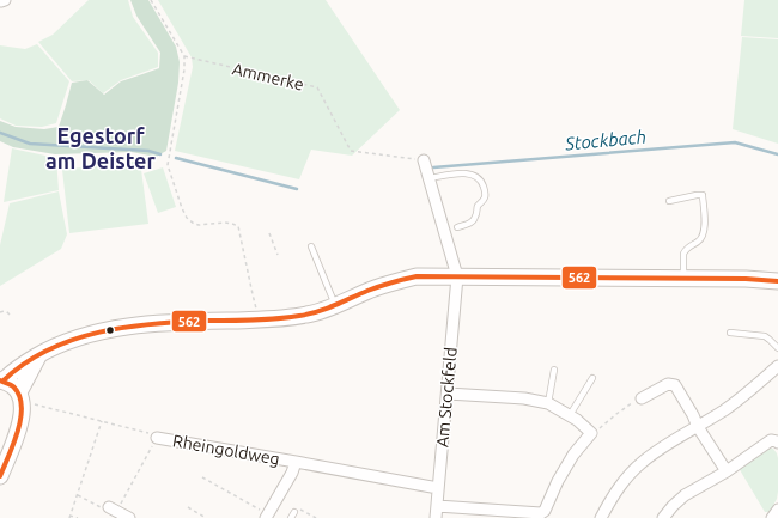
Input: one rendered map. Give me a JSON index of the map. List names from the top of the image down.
{
  "streets": {
    "street": ["Am Stockfeld", "Rheingoldweg"],
    "path": ["Ammerke"]
  },
  "crossings": [
    ["Am Stockfeld", "Rheingoldweg"]
  ],
  "districts": ["Egestorf am Deister"],
  "water": ["Stockbach"],
  "lines": ["transit line 562"]
}
